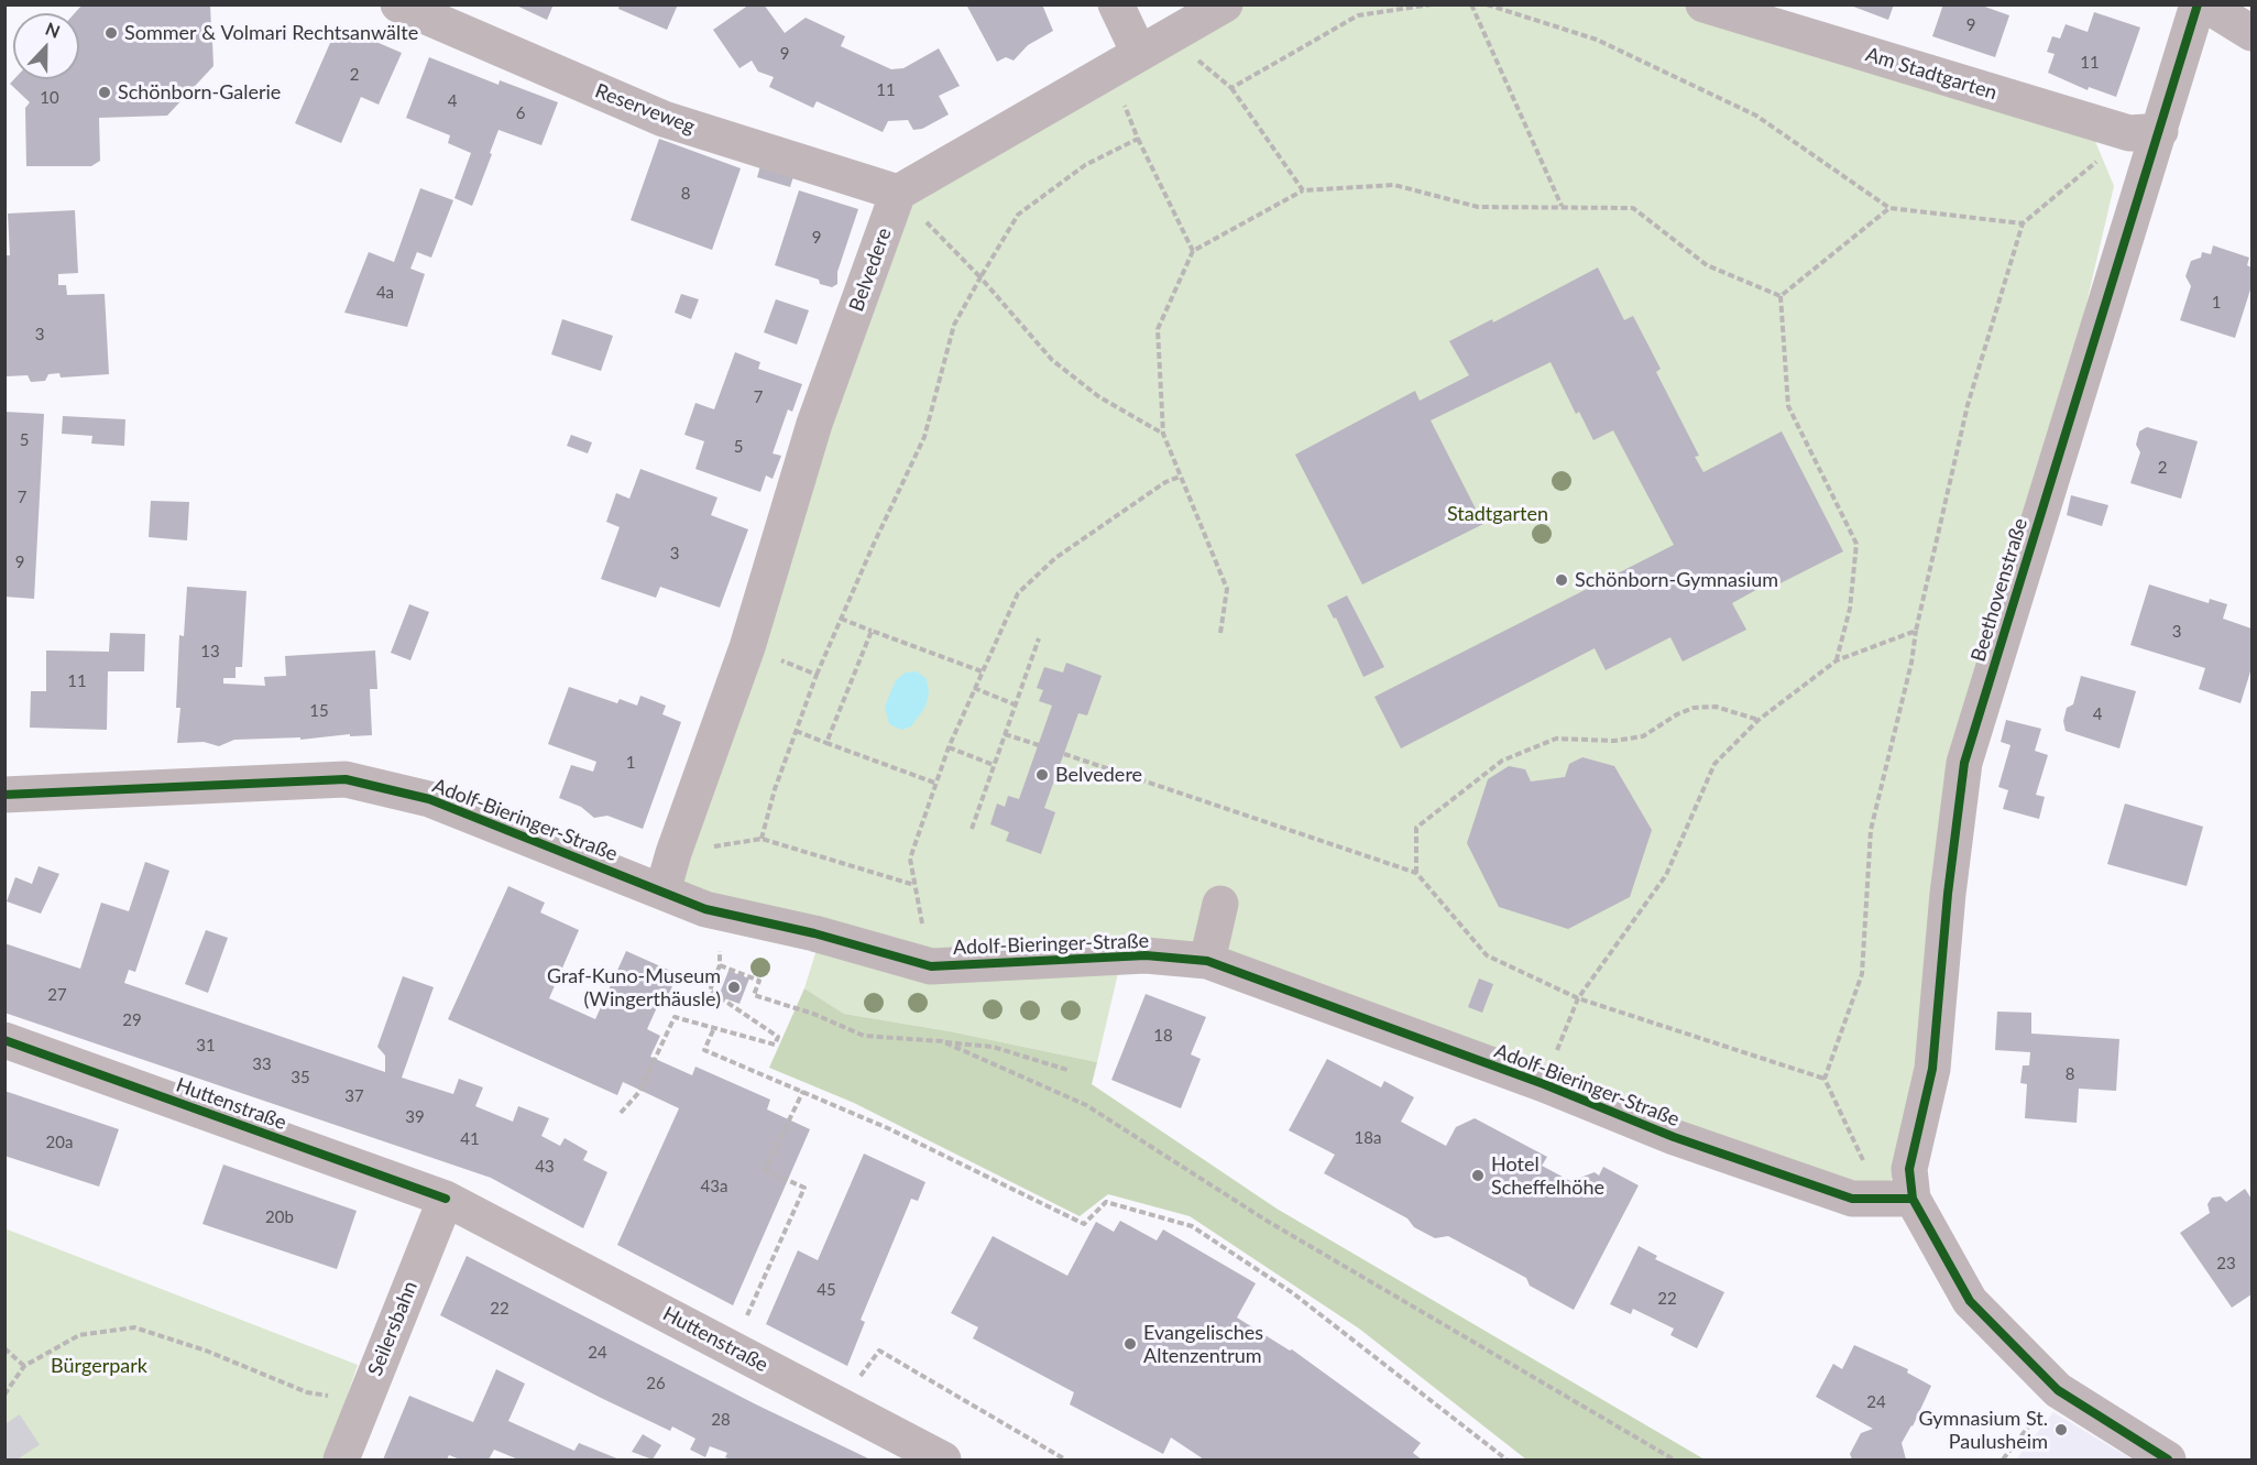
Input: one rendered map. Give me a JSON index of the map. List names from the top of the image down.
{
  "streets": {
    "street": [
      "Am Stadtgarten",
      "Reserveweg",
      "Belvedere",
      "Beethovenstraße",
      "Adolf-Bieringer-Straße",
      "Huttenstraße",
      "Seilersbahn"
    ]
  },
  "crossings": [
    ["Am Stadtgarten", "Beethovenstraße"],
    ["Reserveweg", "Belvedere"],
    ["Belvedere", "Adolf-Bieringer-Straße"],
    ["Beethovenstraße", "Adolf-Bieringer-Straße"],
    ["Huttenstraße", "Seilersbahn"]
  ],
  "parks": ["Stadtgarten", "Bürgerpark"],
  "places": [
    "Sommer & Volmari Rechtsanwälte",
    "Schönborn-Galerie",
    "Schönborn-Gymnasium",
    "Belvedere",
    "Graf-Kuno-Museum (Wingerthäusle)",
    "Hotel Scheffelhöhe",
    "Evangelisches Altenzentrum",
    "Gymnasium St. Paulusheim"
  ],
  "house_numbers": [
    "9",
    "9",
    "11",
    "2",
    "11",
    "10",
    "4",
    "6",
    "8",
    "9",
    "4a",
    "1",
    "3",
    "7",
    "5",
    "5",
    "2",
    "7",
    "3",
    "9",
    "3",
    "13",
    "11",
    "15",
    "4",
    "1",
    "27",
    "29",
    "18",
    "31",
    "33",
    "8",
    "35",
    "37",
    "39",
    "18a",
    "41",
    "20a",
    "43",
    "43a",
    "20b",
    "23",
    "45",
    "22",
    "22",
    "24",
    "26",
    "24",
    "28"
  ],
  "north": "top"
}
